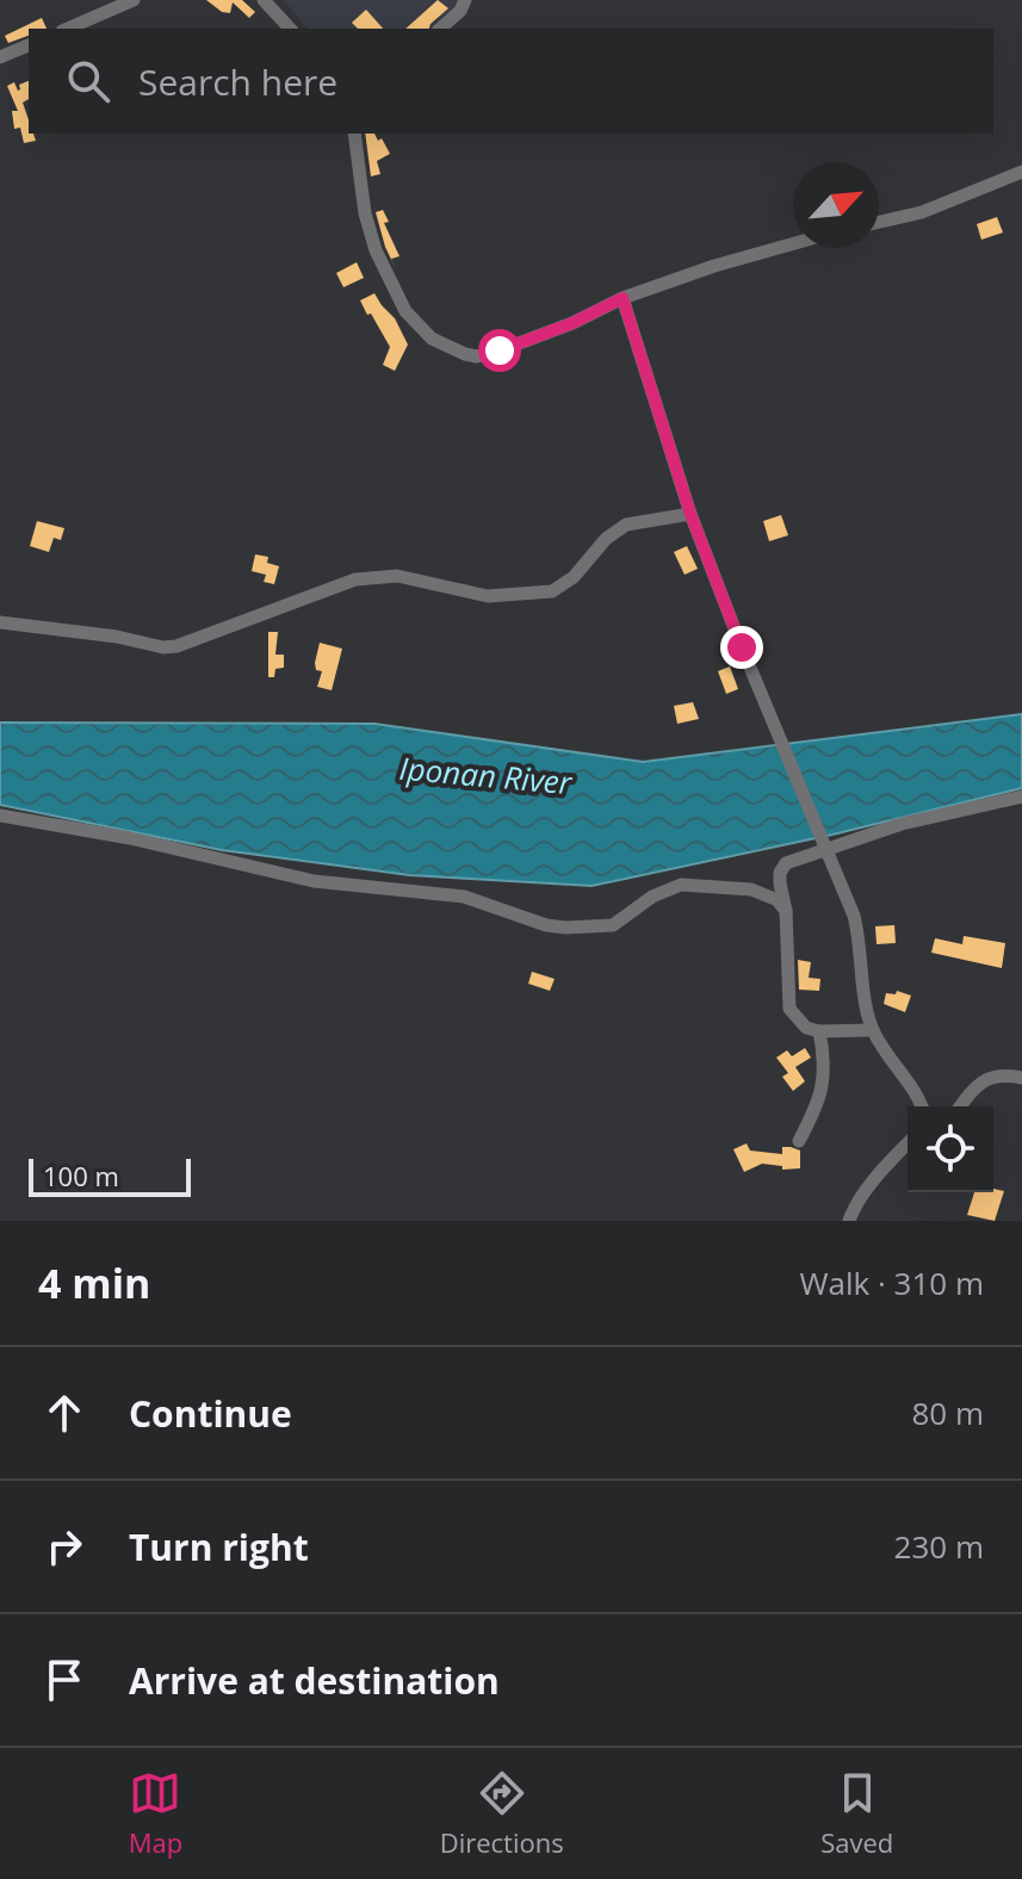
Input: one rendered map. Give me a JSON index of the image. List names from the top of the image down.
{
  "water": ["Iponan River"],
  "scale_bar": "100 m",
  "north": "top right",
  "page": {
    "search": "Search here",
    "scale": "100 m",
    "heading": ["4 min", "Walk · 310 m"],
    "list": [
      ["Continue", "80 m"],
      ["Turn right", "230 m"],
      "Arrive at destination"
    ],
    "nav": ["Map", "Directions", "Saved"]
  }
}
